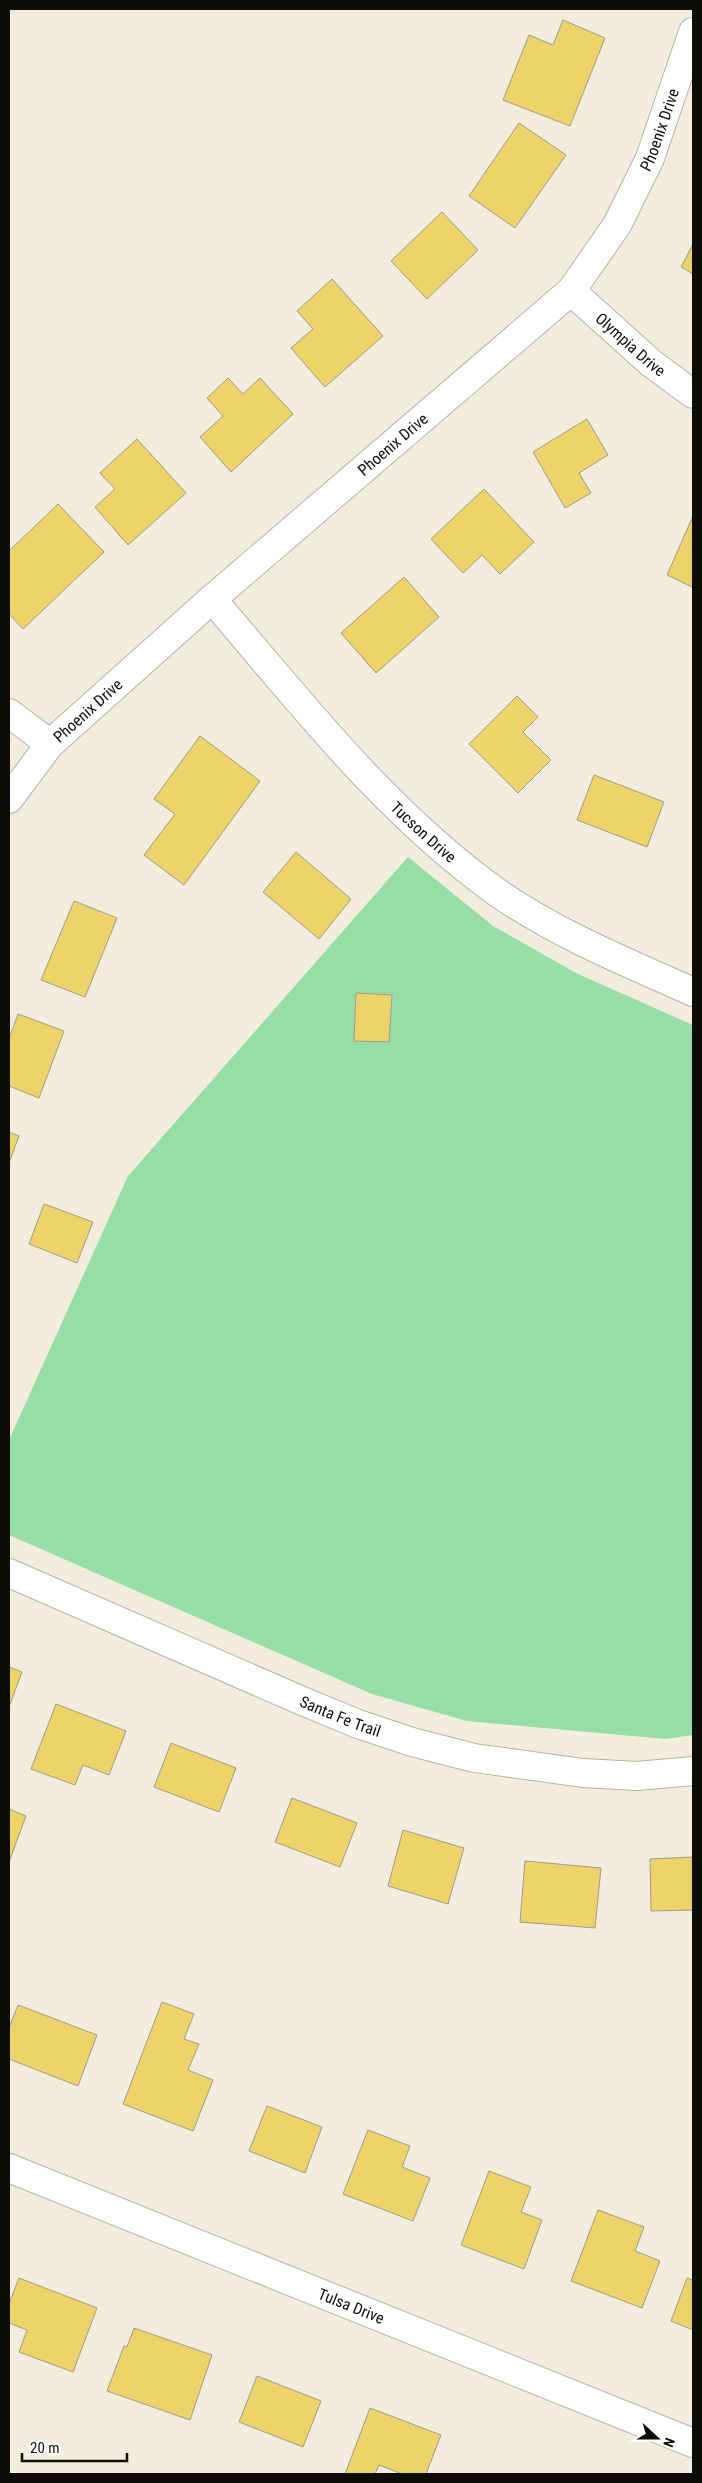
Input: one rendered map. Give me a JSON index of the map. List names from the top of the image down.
{
  "streets": {
    "street": [
      "Phoenix Drive",
      "Olympia Drive",
      "Tucson Drive",
      "Santa Fe Trail",
      "Tulsa Drive"
    ]
  },
  "crossings": [
    ["Phoenix Drive", "Olympia Drive"],
    ["Phoenix Drive", "Tucson Drive"]
  ],
  "scale_bar": "20 m",
  "north": "right"
}
